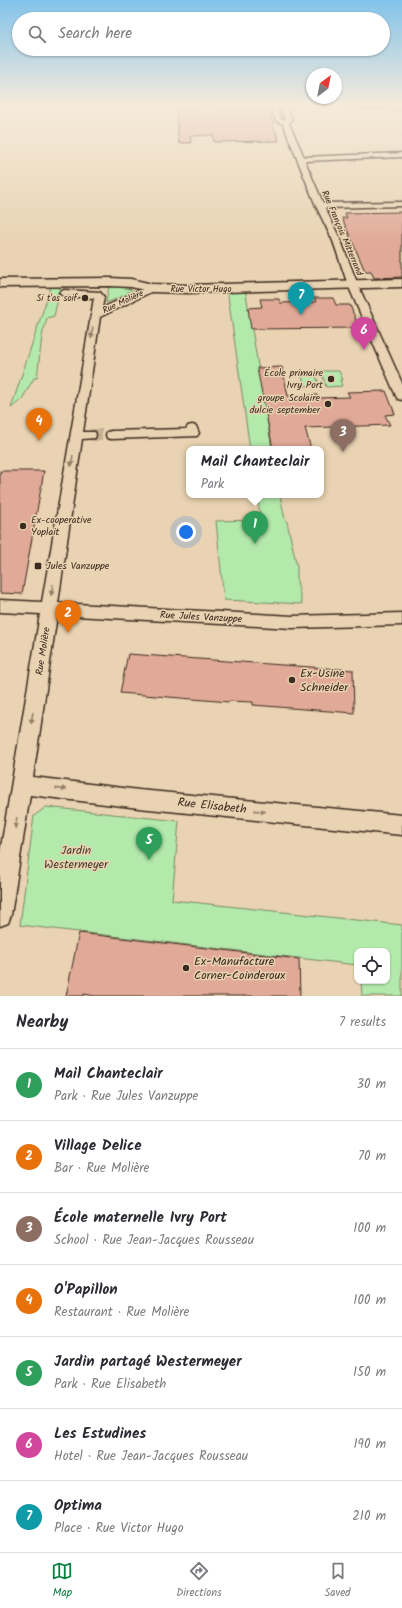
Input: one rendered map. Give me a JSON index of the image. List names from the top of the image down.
{
  "streets": {
    "main road": ["Rue Victor Hugo"],
    "street": [
      "Rue François Mitterrand",
      "Rue Molière",
      "Rue Jules Vanzuppe",
      "Rue Elisabeth"
    ]
  },
  "crossings": [
    ["Rue François Mitterrand", "Rue Victor Hugo"],
    ["Rue Victor Hugo", "Rue Molière"],
    ["Rue Molière", "Rue Jules Vanzuppe"],
    ["Rue Molière", "Rue Elisabeth"]
  ],
  "one_way": ["Rue Molière", "Rue Elisabeth"],
  "parks": ["Jardin Westermeyer"],
  "places": {
    "other": [
      "Si t'as soif",
      "École primaire Ivry Port",
      "groupe Scolaire dulcie september",
      "Ex-cooperative Yoplait",
      "Ex-Usine Schneider",
      "Ex-Manufacture Corner-Coinderoux"
    ],
    "transit": ["Jules Vanzuppe"]
  },
  "north": "top right",
  "page": {
    "search": "Search here",
    "pins": [
      "7",
      "6",
      "4",
      "3",
      "1",
      "2",
      "5"
    ],
    "popup": ["Mail Chanteclair", "Park"],
    "heading": ["Nearby", "7 results"],
    "list": [
      {
        "mark": "1",
        "name": "Mail Chanteclair",
        "note": "Park · Rue Jules Vanzuppe",
        "value": "30 m"
      },
      {
        "mark": "2",
        "name": "Village Delice",
        "note": "Bar · Rue Molière",
        "value": "70 m"
      },
      {
        "mark": "3",
        "name": "École maternelle Ivry Port",
        "note": "School · Rue Jean-Jacques Rousseau",
        "value": "100 m"
      },
      {
        "mark": "4",
        "name": "O'Papillon",
        "note": "Restaurant · Rue Molière",
        "value": "100 m"
      },
      {
        "mark": "5",
        "name": "Jardin partagé Westermeyer",
        "note": "Park · Rue Elisabeth",
        "value": "150 m"
      },
      {
        "mark": "6",
        "name": "Les Estudines",
        "note": "Hotel · Rue Jean-Jacques Rousseau",
        "value": "190 m"
      },
      {
        "mark": "7",
        "name": "Optima",
        "note": "Place · Rue Victor Hugo",
        "value": "210 m"
      }
    ],
    "nav": ["Map", "Directions", "Saved"]
  }
}
